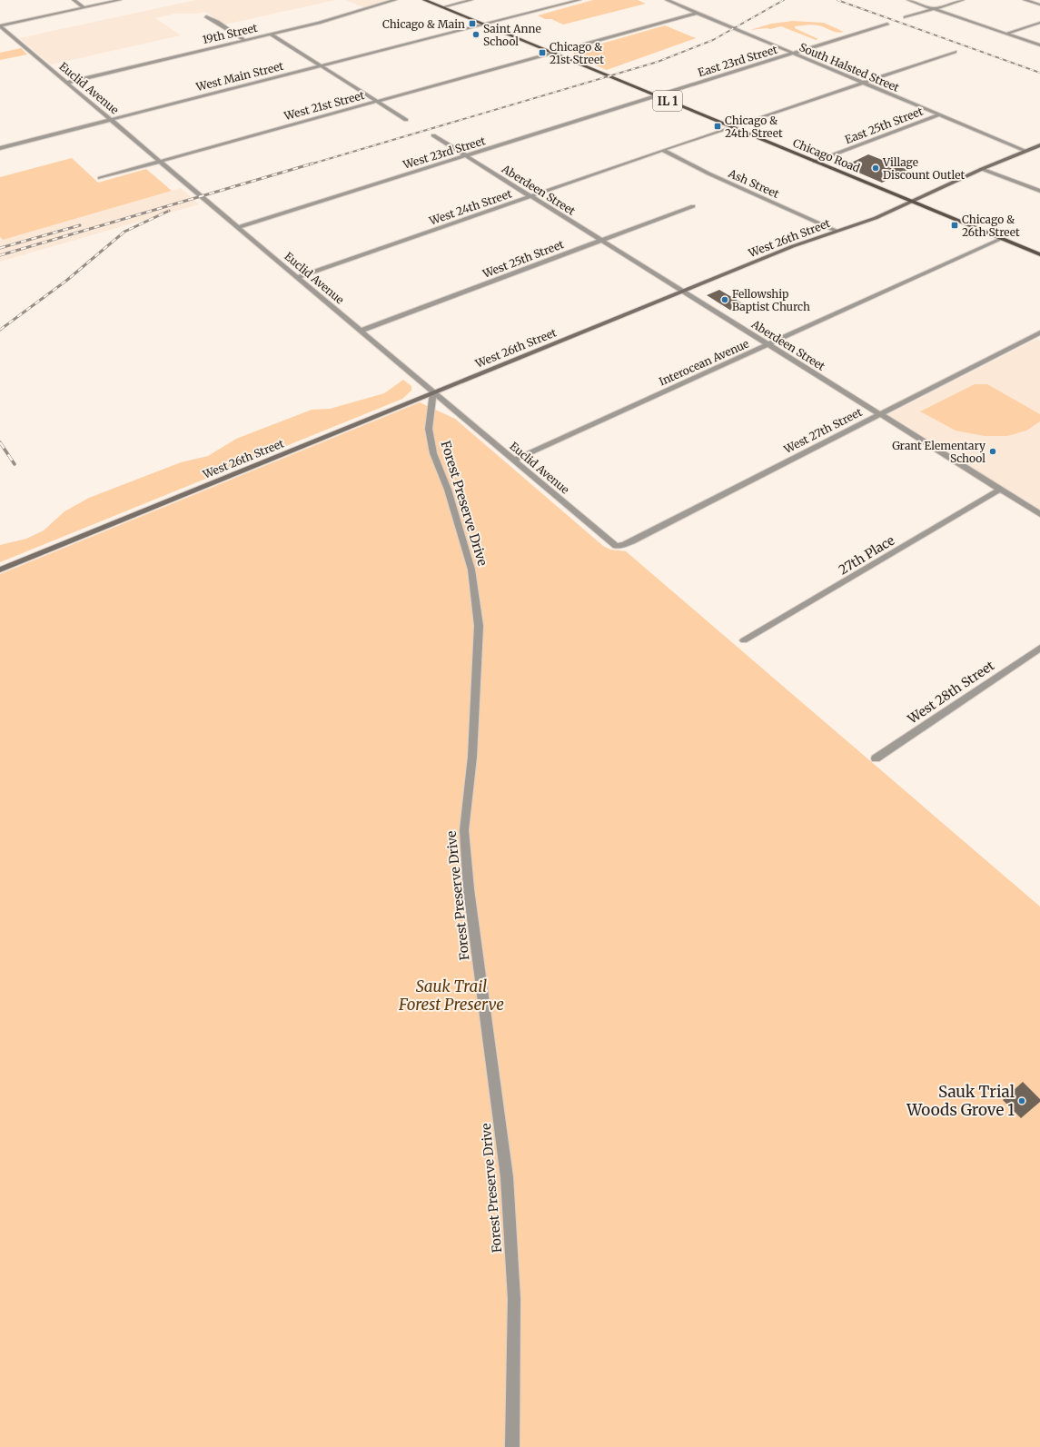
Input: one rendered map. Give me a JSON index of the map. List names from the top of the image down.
{
  "streets": {
    "main road": ["IL 1", "Chicago Road"],
    "street": [
      "19th Street",
      "East 23rd Street",
      "South Halsted Street",
      "West Main Street",
      "Euclid Avenue",
      "West 21st Street",
      "East 25th Street",
      "West 23rd Street",
      "Ash Street",
      "Aberdeen Street",
      "West 24th Street",
      "West 26th Street",
      "West 25th Street",
      "Interocean Avenue",
      "West 27th Street",
      "Forest Preserve Drive",
      "27th Place",
      "West 28th Street"
    ]
  },
  "crossings": [
    ["19th Street", "Euclid Avenue"],
    ["East 23rd Street", "South Halsted Street"],
    ["East 23rd Street", "West 23rd Street"],
    ["East 23rd Street", "Chicago Road"],
    ["South Halsted Street", "West 21st Street"],
    ["South Halsted Street", "East 25th Street"],
    ["South Halsted Street", "West 24th Street"],
    ["South Halsted Street", "West 26th Street"],
    ["West Main Street", "Euclid Avenue"],
    ["West Main Street", "Chicago Road"],
    ["Euclid Avenue", "West 21st Street"],
    ["Euclid Avenue", "West 23rd Street"],
    ["Euclid Avenue", "West 24th Street"],
    ["Euclid Avenue", "West 26th Street"],
    ["Euclid Avenue", "West 25th Street"],
    ["Euclid Avenue", "Interocean Avenue"],
    ["Euclid Avenue", "West 27th Street"],
    ["Euclid Avenue", "Forest Preserve Drive"],
    ["West 21st Street", "Chicago Road"],
    ["East 25th Street", "Chicago Road"],
    ["West 23rd Street", "Chicago Road"],
    ["West 23rd Street", "Aberdeen Street"],
    ["Chicago Road", "West 24th Street"],
    ["Chicago Road", "West 26th Street"],
    ["Chicago Road", "Interocean Avenue"],
    ["Ash Street", "West 24th Street"],
    ["Ash Street", "West 26th Street"],
    ["Aberdeen Street", "West 24th Street"],
    ["Aberdeen Street", "West 26th Street"],
    ["Aberdeen Street", "West 25th Street"],
    ["Aberdeen Street", "Interocean Avenue"],
    ["Aberdeen Street", "West 27th Street"],
    ["Aberdeen Street", "27th Place"],
    ["West 26th Street", "Forest Preserve Drive"]
  ],
  "parks": ["Sauk Trail Forest Preserve"],
  "places": {
    "transit": [
      "Chicago & Main",
      "Chicago & 21st Street",
      "Chicago & 24th Street",
      "Chicago & 26th Street"
    ],
    "other": [
      "Saint Anne School",
      "Village Discount Outlet",
      "Fellowship Baptist Church",
      "Grant Elementary School",
      "Sauk Trial Woods Grove 1"
    ]
  }
}
